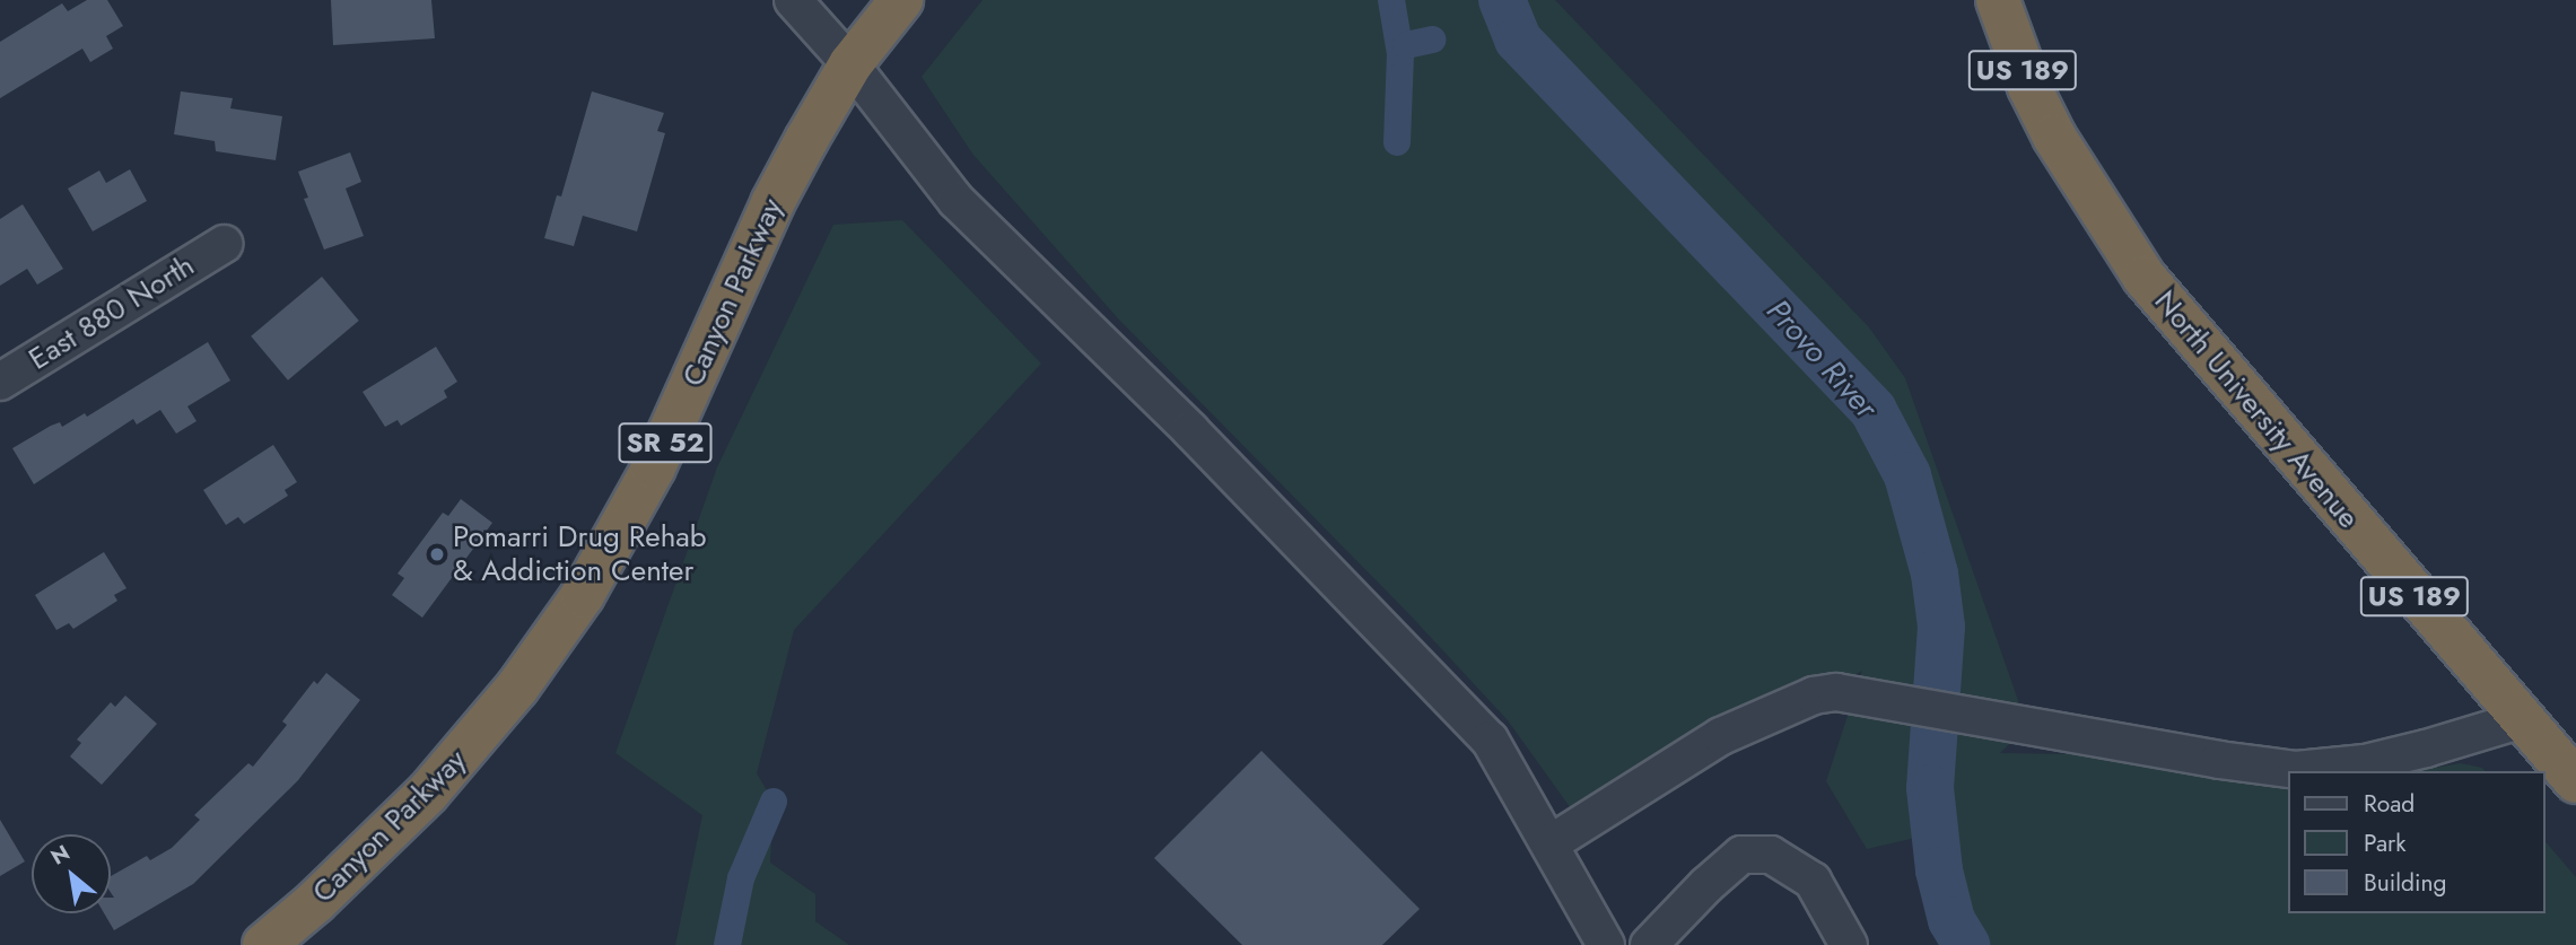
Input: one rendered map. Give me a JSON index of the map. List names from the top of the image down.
{
  "streets": {
    "highway": [
      "US 189",
      "Canyon Parkway",
      "North University Avenue",
      "SR 52"
    ],
    "street": ["East 880 North"]
  },
  "water": ["Provo River"],
  "places": ["Pomarri Drug Rehab & Addiction Center"],
  "legend": ["Road", "Park", "Building"],
  "north": "top left"
}
